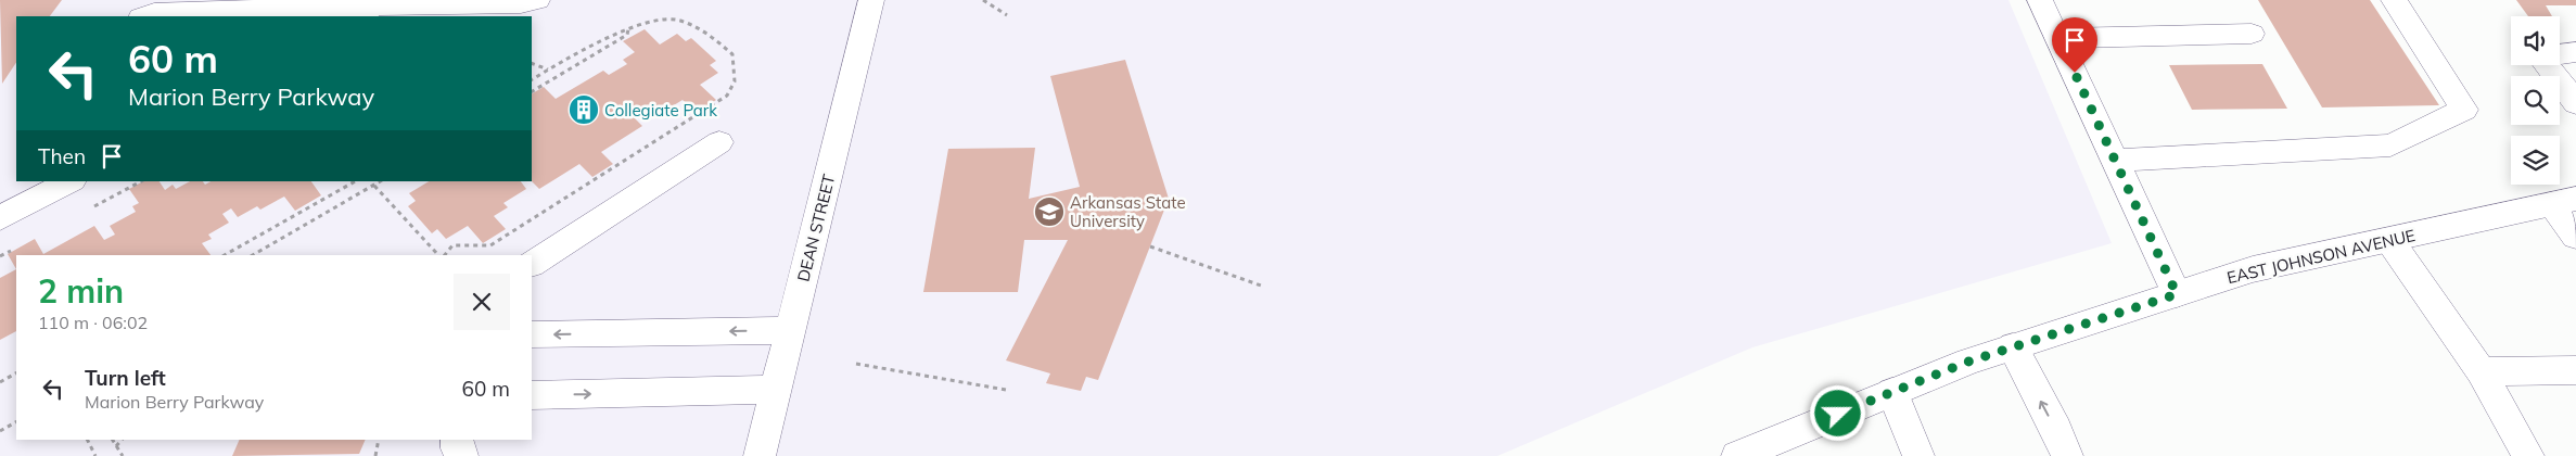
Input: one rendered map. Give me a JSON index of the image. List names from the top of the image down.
{
  "streets": {
    "street": ["DEAN STREET", "EAST JOHNSON AVENUE"]
  },
  "places": {
    "building": ["Collegiate Park"],
    "school or university": ["Arkansas State University"]
  },
  "page": {
    "turn": ["60 m", "Marion Berry Parkway"],
    "then": "Then",
    "heading": ["2 min", "110 m · 06:02"],
    "list": [
      {
        "name": "Turn left",
        "note": "Marion Berry Parkway",
        "value": "60 m"
      }
    ]
  }
}
